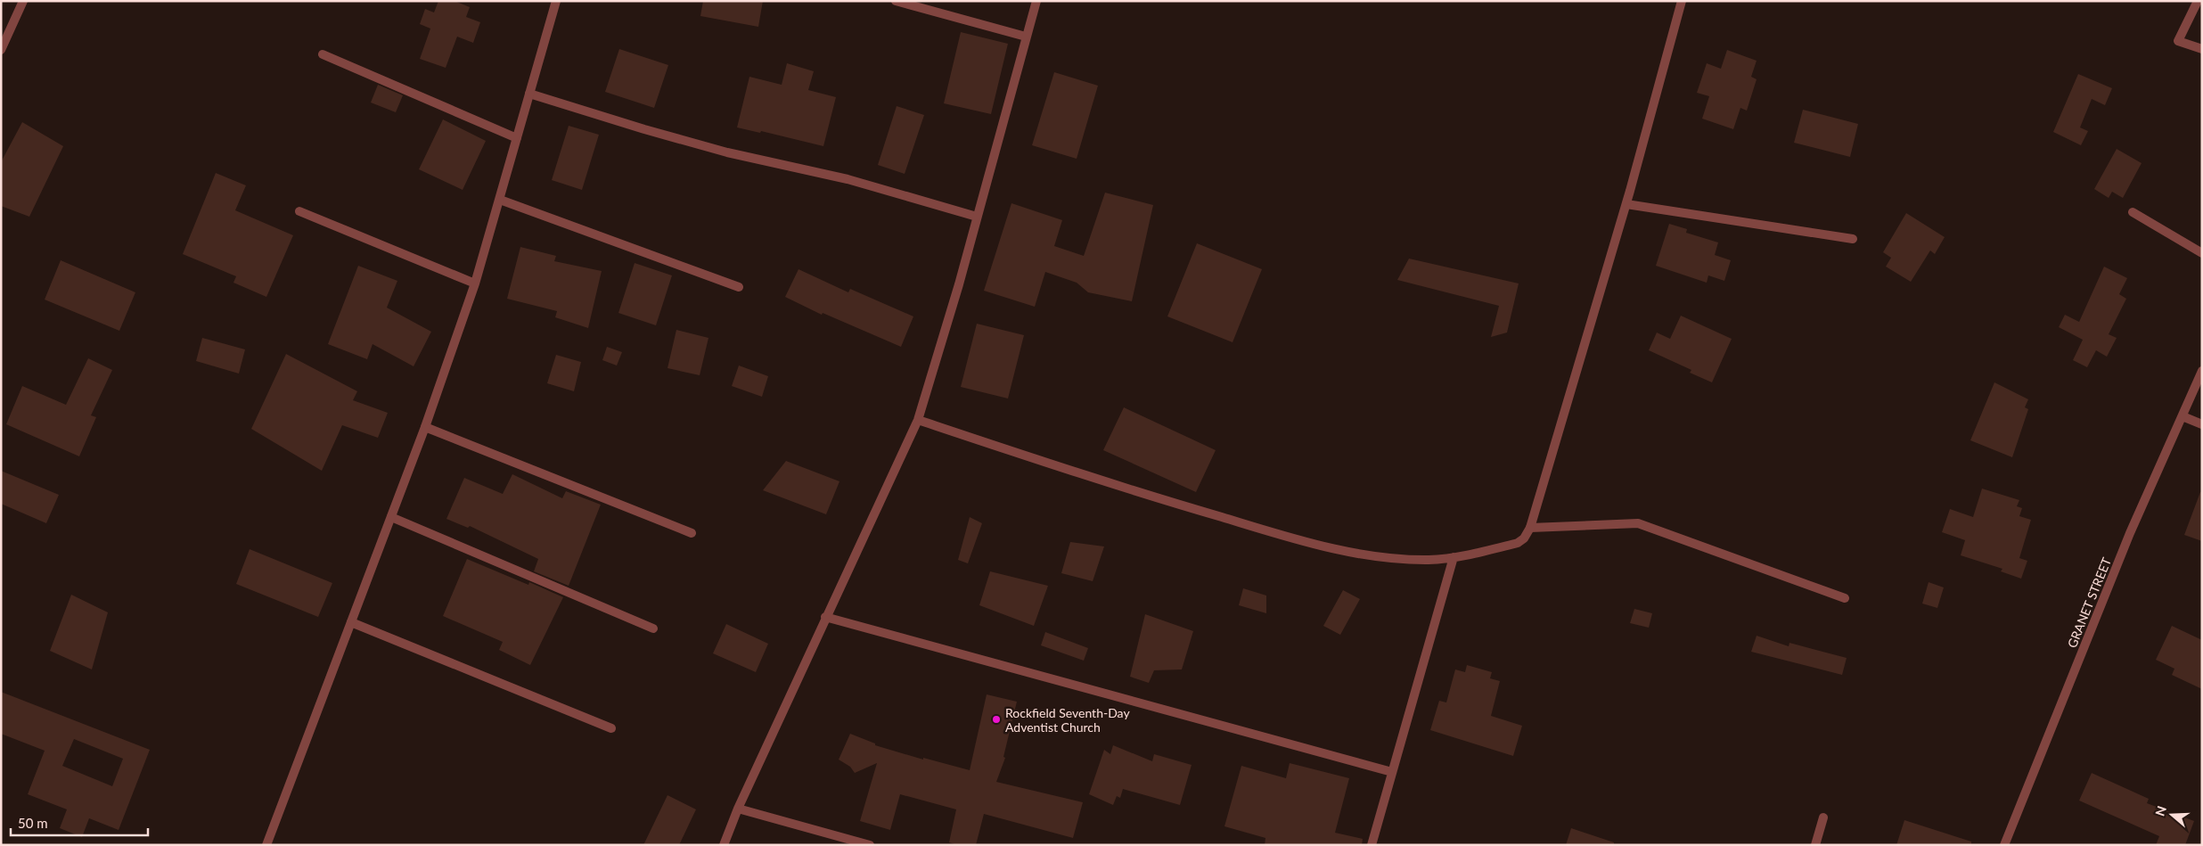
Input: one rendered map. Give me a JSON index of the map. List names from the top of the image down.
{
  "streets": {
    "street": ["GRANET STREET"]
  },
  "places": ["Rockfield Seventh-Day Adventist Church"],
  "scale_bar": "50 m",
  "north": "left"
}
